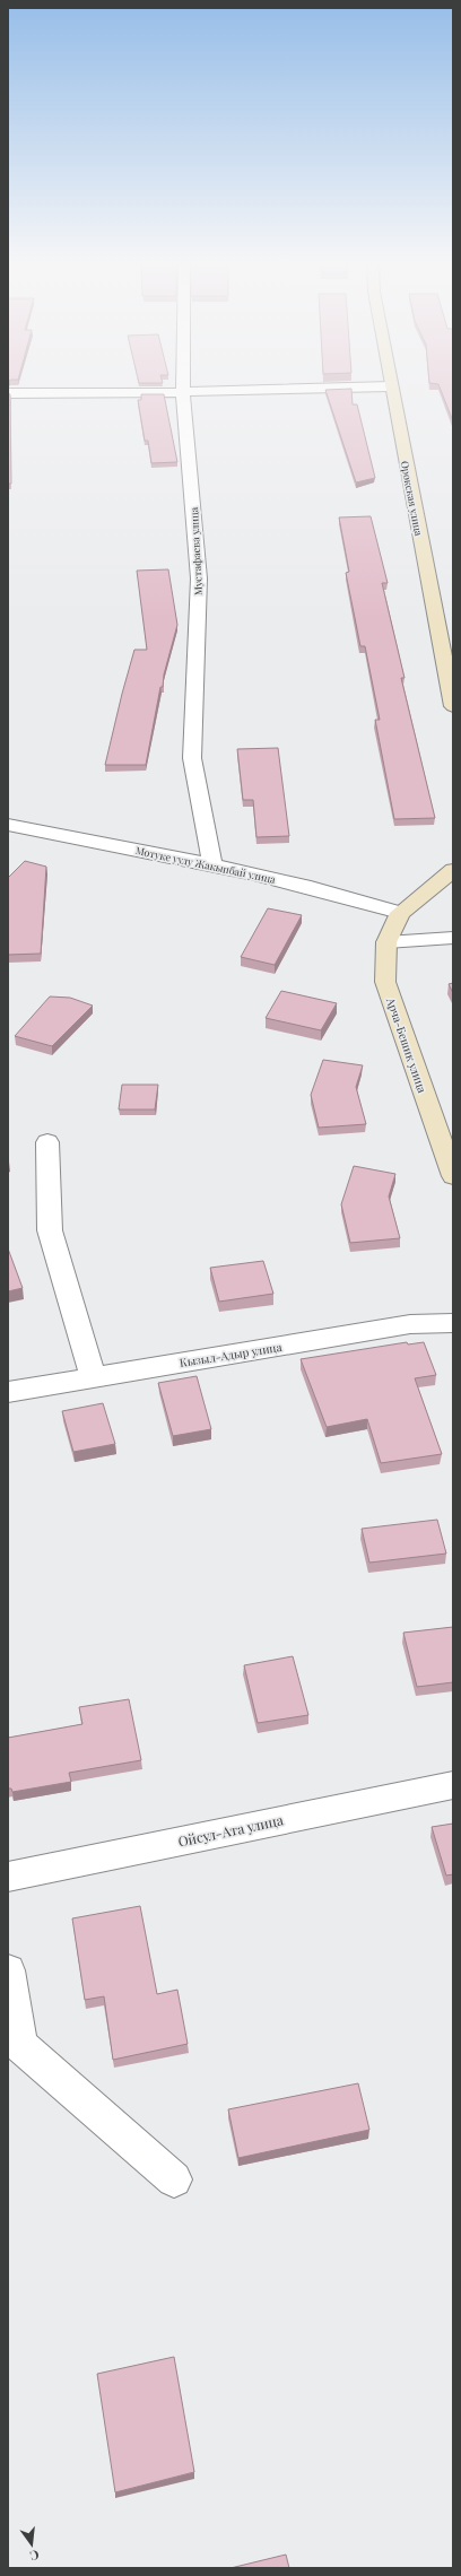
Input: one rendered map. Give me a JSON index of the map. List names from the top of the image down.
{
  "streets": {
    "street": [
      "Орокская улица",
      "Мустафаева улица",
      "Мотуке уулу Жакыпбай улица",
      "Арча-Бешик улица",
      "Кызыл-Адыр улица",
      "Ойсул-Ата улица"
    ]
  },
  "crossings": [
    ["Мустафаева улица", "Мотуке уулу Жакыпбай улица"],
    ["Мотуке уулу Жакыпбай улица", "Арча-Бешик улица"]
  ],
  "north": "bottom"
}
